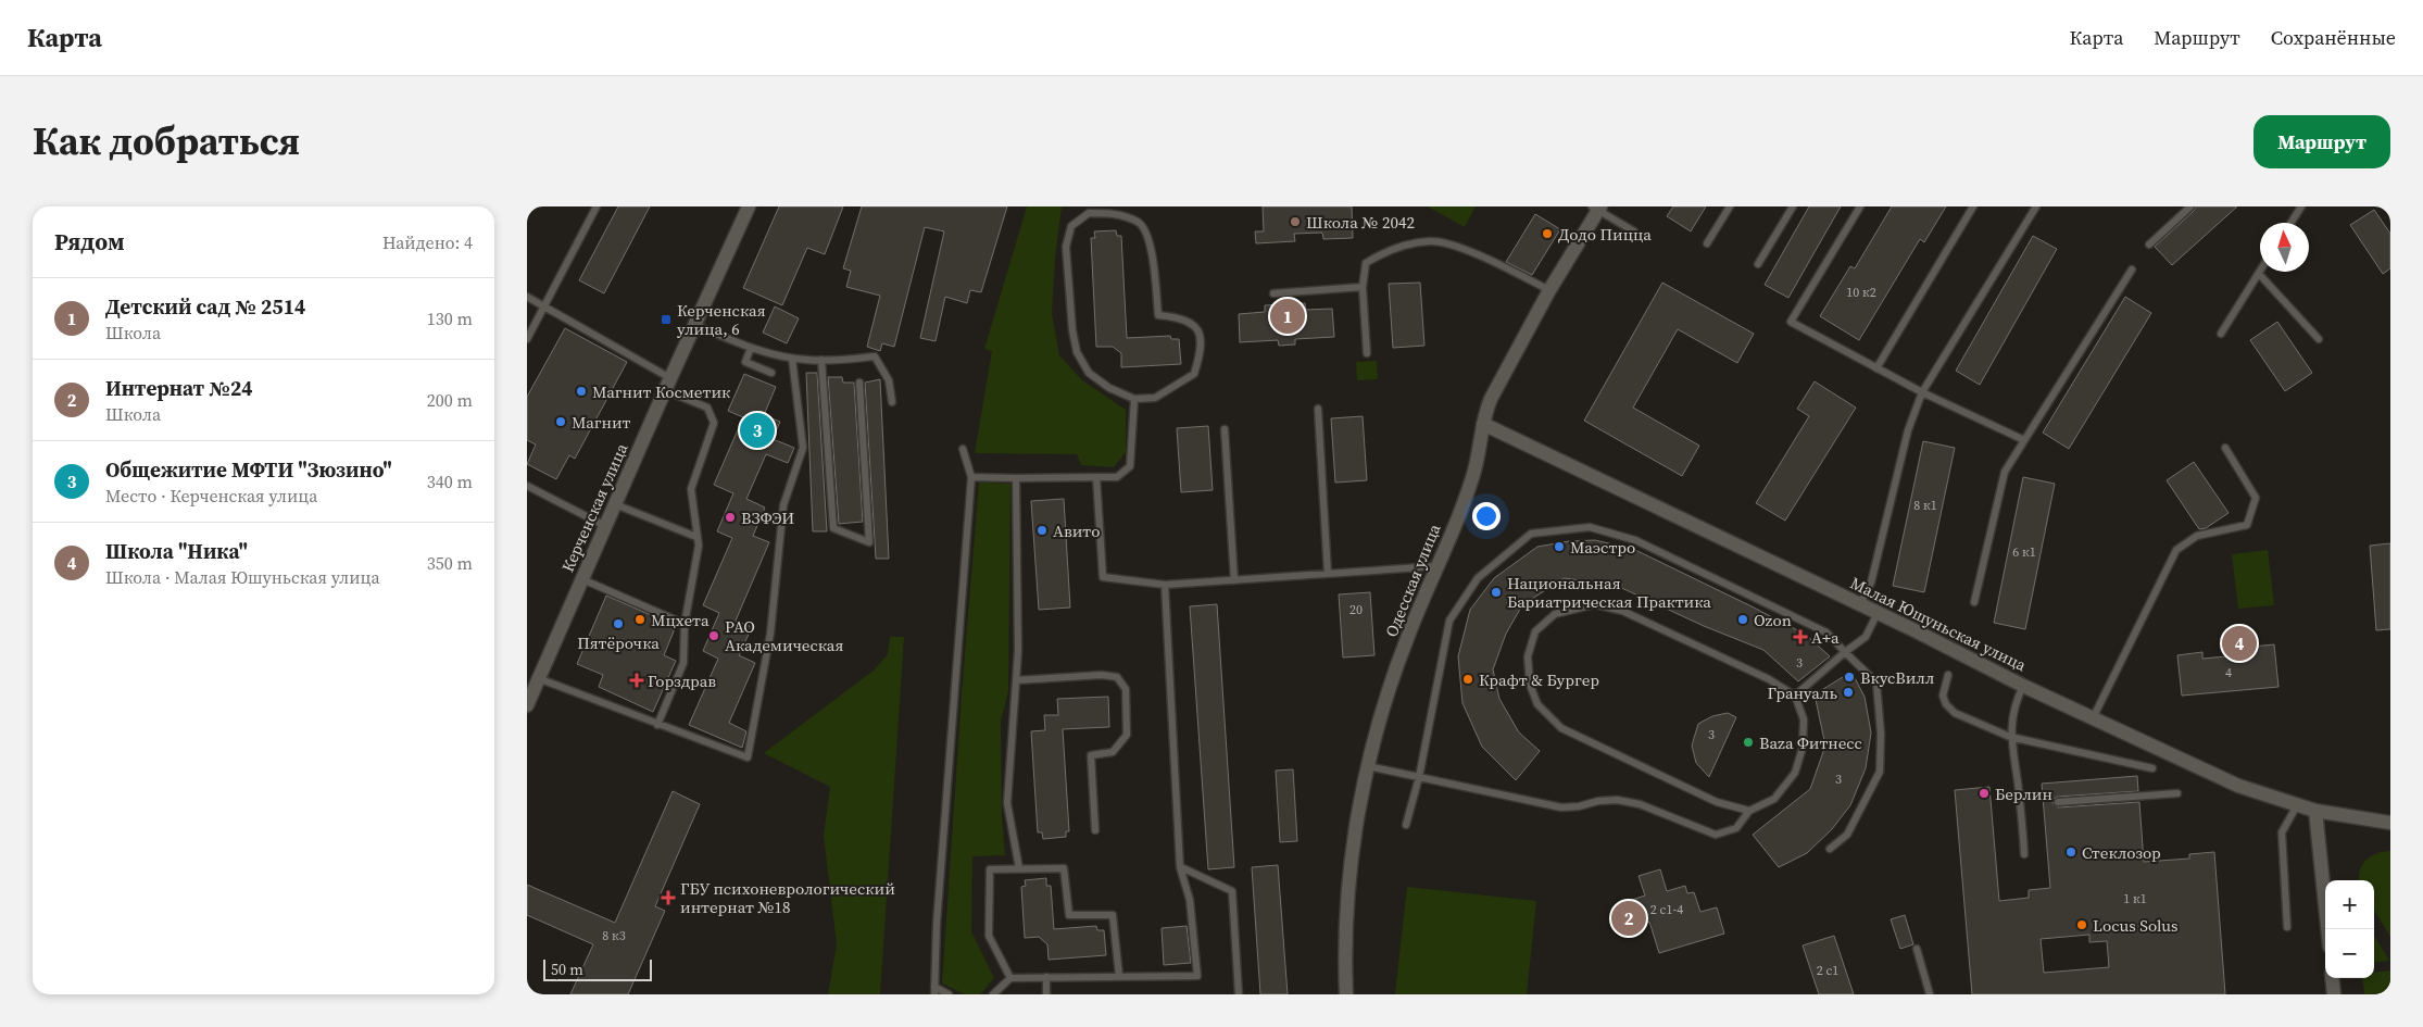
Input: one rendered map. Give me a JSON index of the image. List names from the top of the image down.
{
  "streets": {
    "street": ["Керченская улица", "Одесская улица", "Малая Юшуньская улица"]
  },
  "crossings": [
    ["Одесская улица", "Малая Юшуньская улица"]
  ],
  "places": {
    "other": [
      "Школа № 2042",
      "Додо Пицца",
      "Магнит Косметик",
      "Магнит",
      "ВЗФЭИ",
      "Авито",
      "Маэстро",
      "Национальная Бариатрическая Практика",
      "Мцхета",
      "Ozon",
      "Пятёрочка",
      "РАО Академическая",
      "ВкусВилл",
      "Крафт & Бургер",
      "Грануаль",
      "Baza Фитнесс",
      "Берлин",
      "Стеклозор",
      "Locus Solus"
    ],
    "transit": ["Керченская улица, 6"],
    "health": ["А+а", "Горздрав", "ГБУ психоневрологический интернат №18"]
  },
  "house_numbers": [
    "10 к2",
    "8 к1",
    "6 к1",
    "20",
    "3",
    "4",
    "3",
    "3",
    "1 к1",
    "2 с1-4",
    "8 к3",
    "2 с1"
  ],
  "scale_bar": "50 m",
  "north": "top",
  "page": {
    "header": "Карта",
    "nav": ["Карта", "Маршрут", "Сохранённые"],
    "title": "Как добраться",
    "buttons": "Маршрут",
    "heading": ["Рядом", "Найдено: 4"],
    "list": [
      {
        "mark": "1",
        "name": "Детский сад № 2514",
        "note": "Школа",
        "value": "130 m"
      },
      {
        "mark": "2",
        "name": "Интернат №24",
        "note": "Школа",
        "value": "200 m"
      },
      {
        "mark": "3",
        "name": "Общежитие МФТИ \"Зюзино\"",
        "note": "Место · Керченская улица",
        "value": "340 m"
      },
      {
        "mark": "4",
        "name": "Школа \"Ника\"",
        "note": "Школа · Малая Юшуньская улица",
        "value": "350 m"
      }
    ],
    "pins": [
      "1",
      "3",
      "4",
      "2"
    ],
    "map_buttons": ["+", "−"],
    "scale": "50 m"
  }
}
